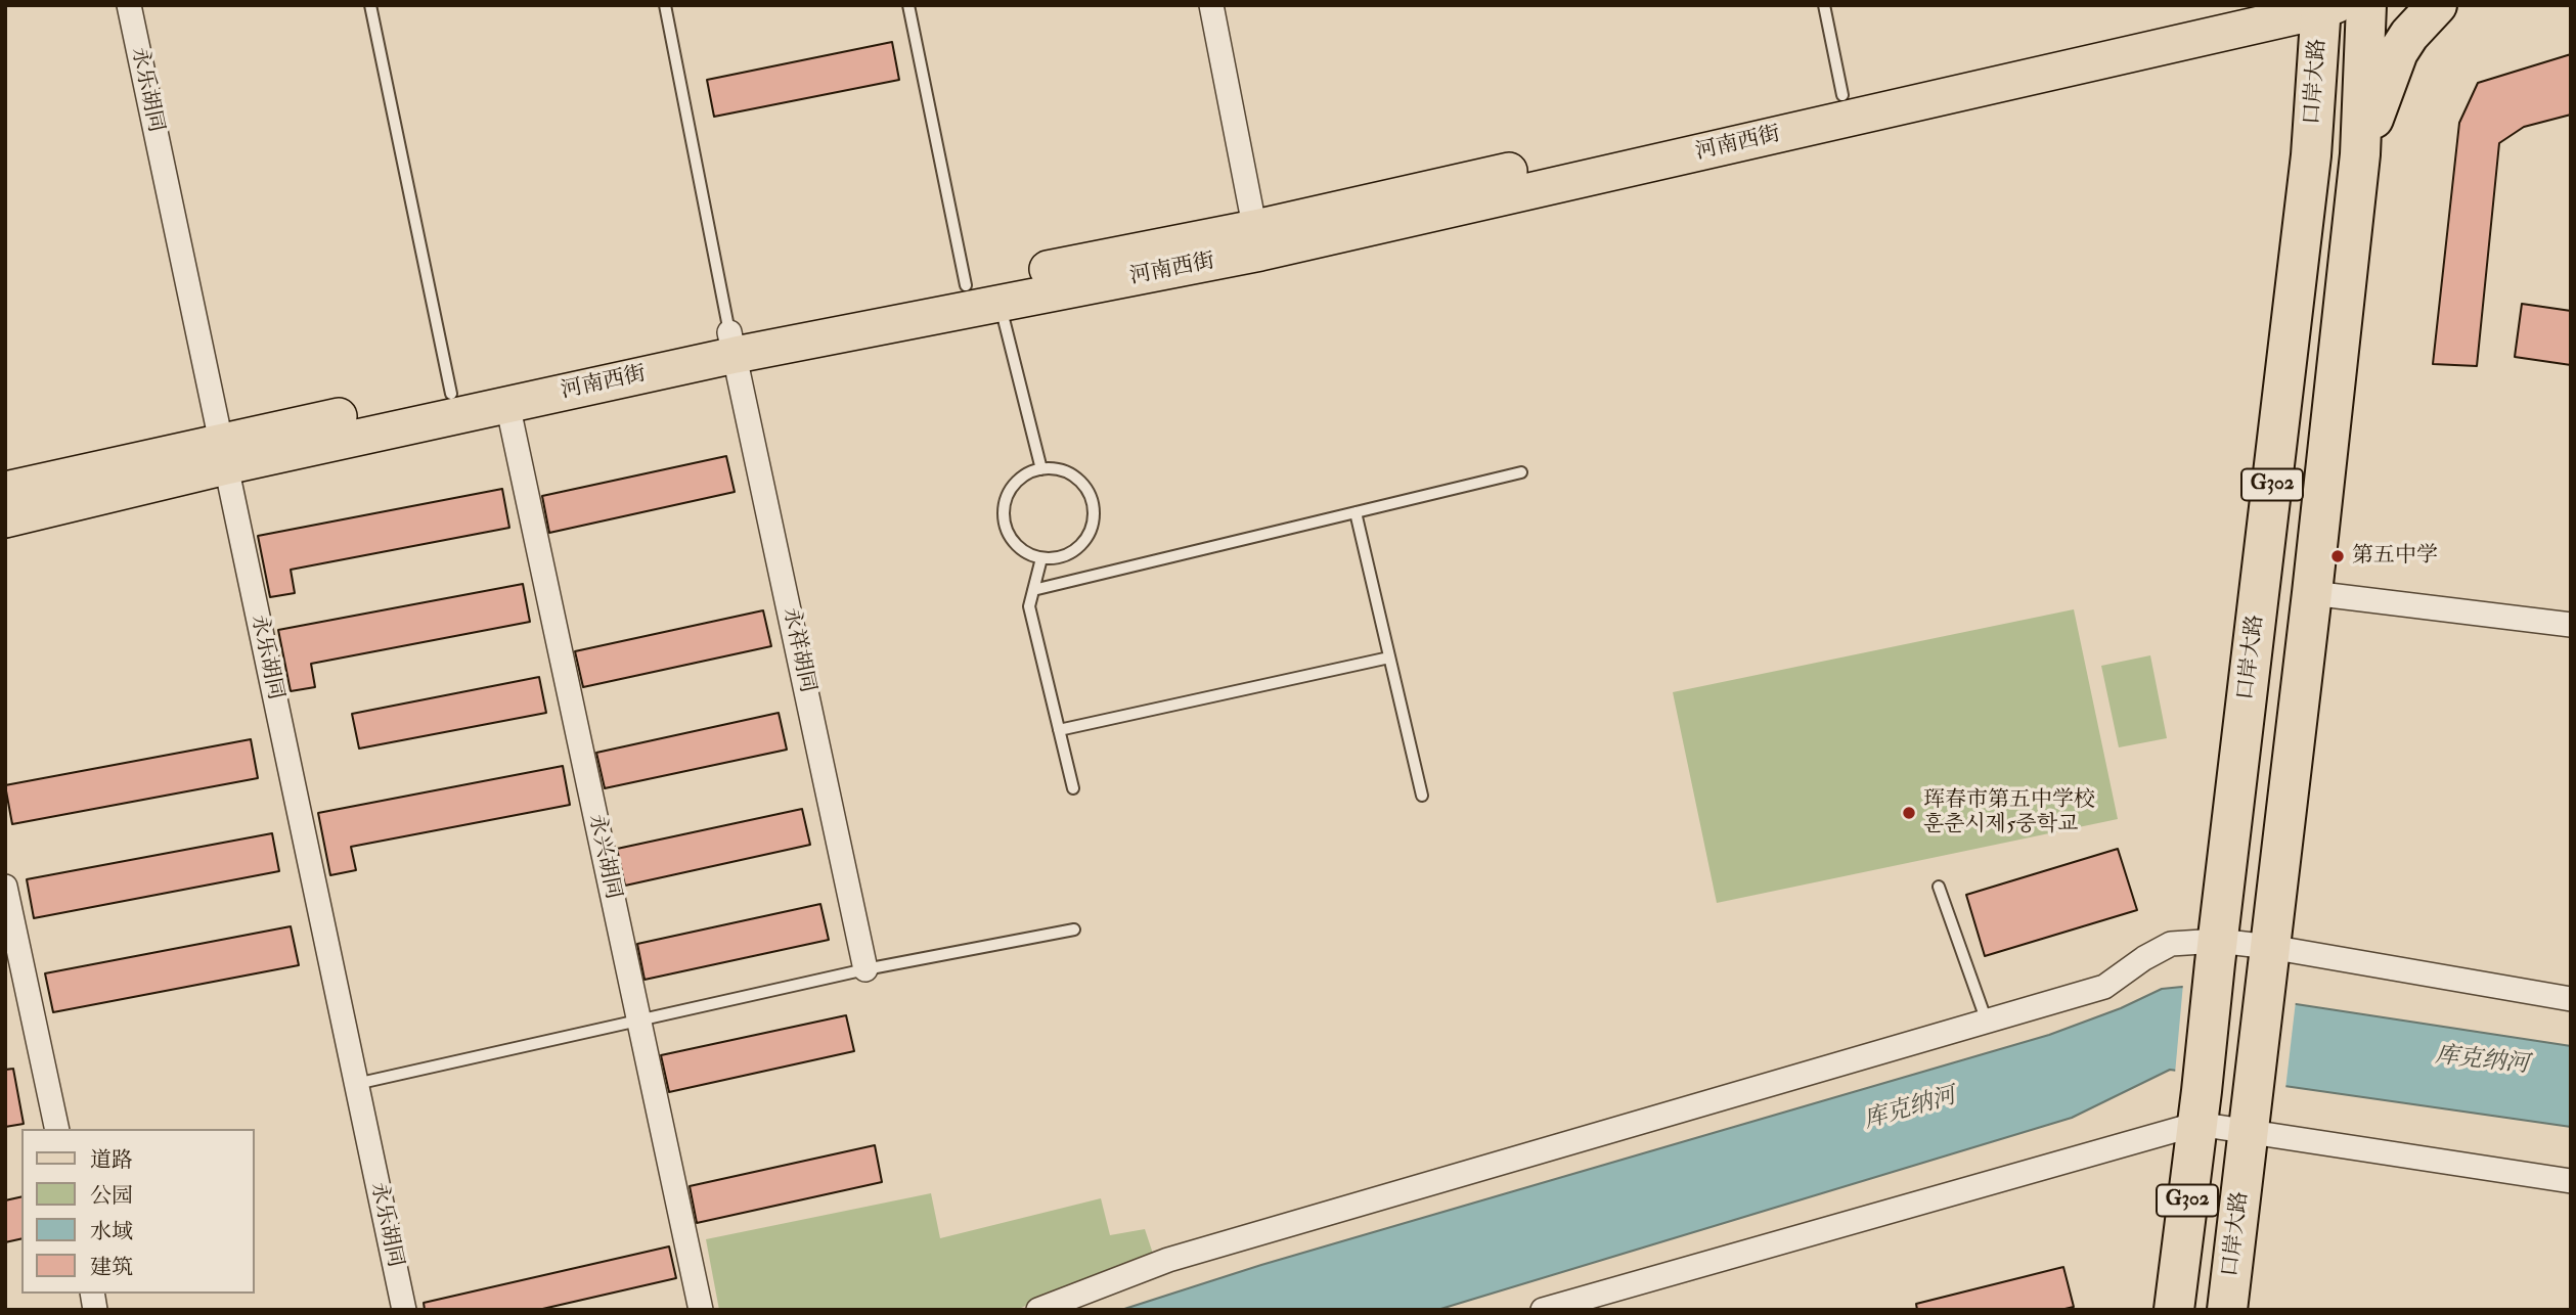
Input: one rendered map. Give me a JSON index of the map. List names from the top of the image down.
{
  "streets": {
    "highway": ["口岸大路", "G302"],
    "main road": ["河南西街"],
    "street": ["永乐胡同", "永祥胡同", "永兴胡同"]
  },
  "crossings": [
    ["口岸大路", "河南西街"],
    ["永乐胡同", "河南西街"],
    ["河南西街", "永祥胡同"],
    ["河南西街", "永兴胡同"]
  ],
  "water": ["库克纳河"],
  "places": ["第五中学", "珲春市第五中学校 훈춘시제5중학교"],
  "legend": [
    "道路",
    "公园",
    "水域",
    "建筑"
  ]
}
